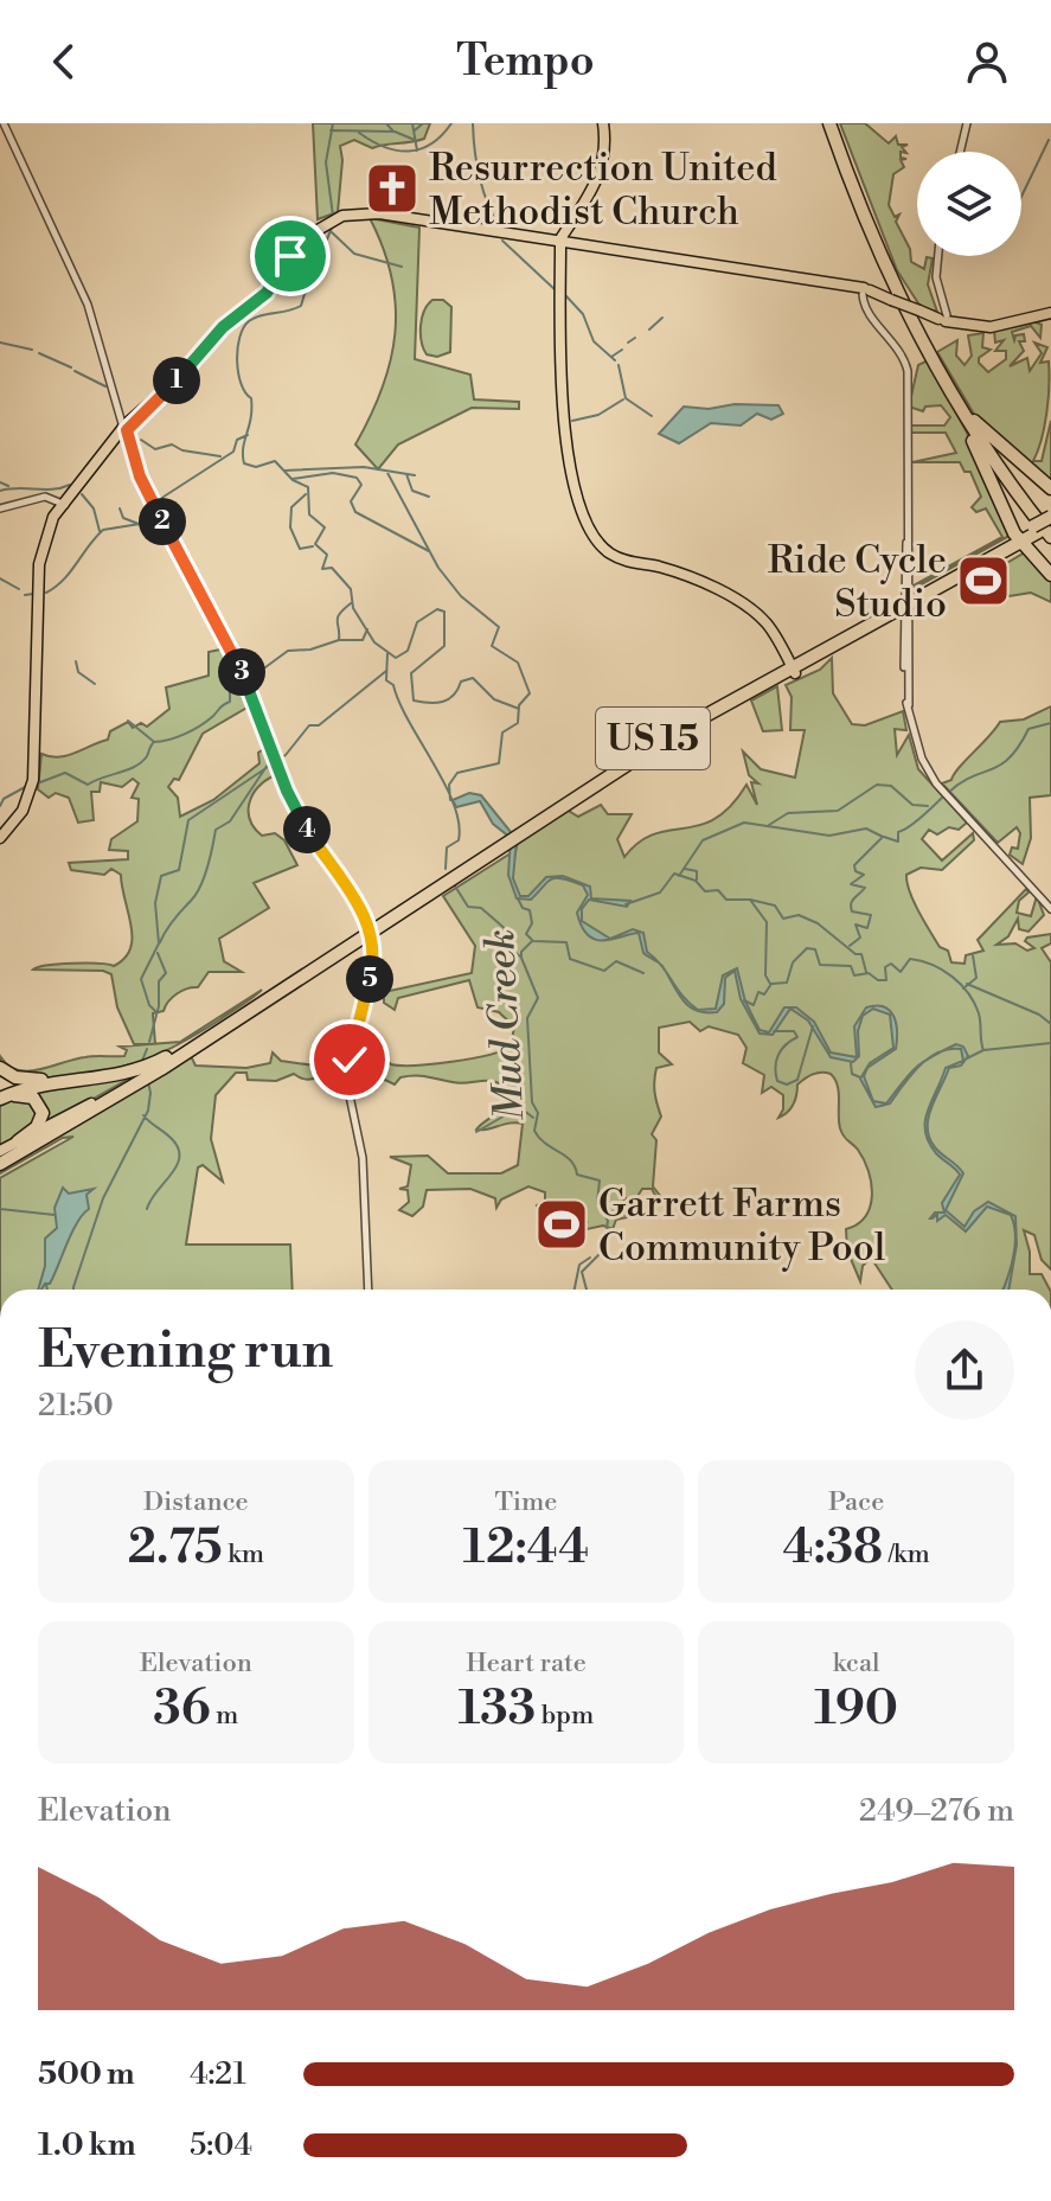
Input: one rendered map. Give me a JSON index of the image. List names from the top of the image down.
{
  "streets": {
    "highway": ["US 15"]
  },
  "water": ["Mud Creek"],
  "places": {
    "church": ["Resurrection United Methodist Church"],
    "sports": ["Ride Cycle Studio", "Garrett Farms Community Pool"]
  },
  "page": {
    "header": "Tempo",
    "pins": [
      "1",
      "2",
      "3",
      "4",
      "5"
    ],
    "heading": ["Evening run", "21:50"],
    "stats": [
      ["Distance", "2.75 km"],
      ["Time", "12:44"],
      ["Pace", "4:38 /km"],
      ["Elevation", "36 m"],
      ["Heart rate", "133 bpm"],
      ["kcal", "190"]
    ],
    "chart": ["Elevation", "249–276 m"],
    "list": [
      {
        "name": "500 m",
        "note": "4:21"
      },
      {
        "name": "1.0 km",
        "note": "5:04"
      }
    ]
  }
}
